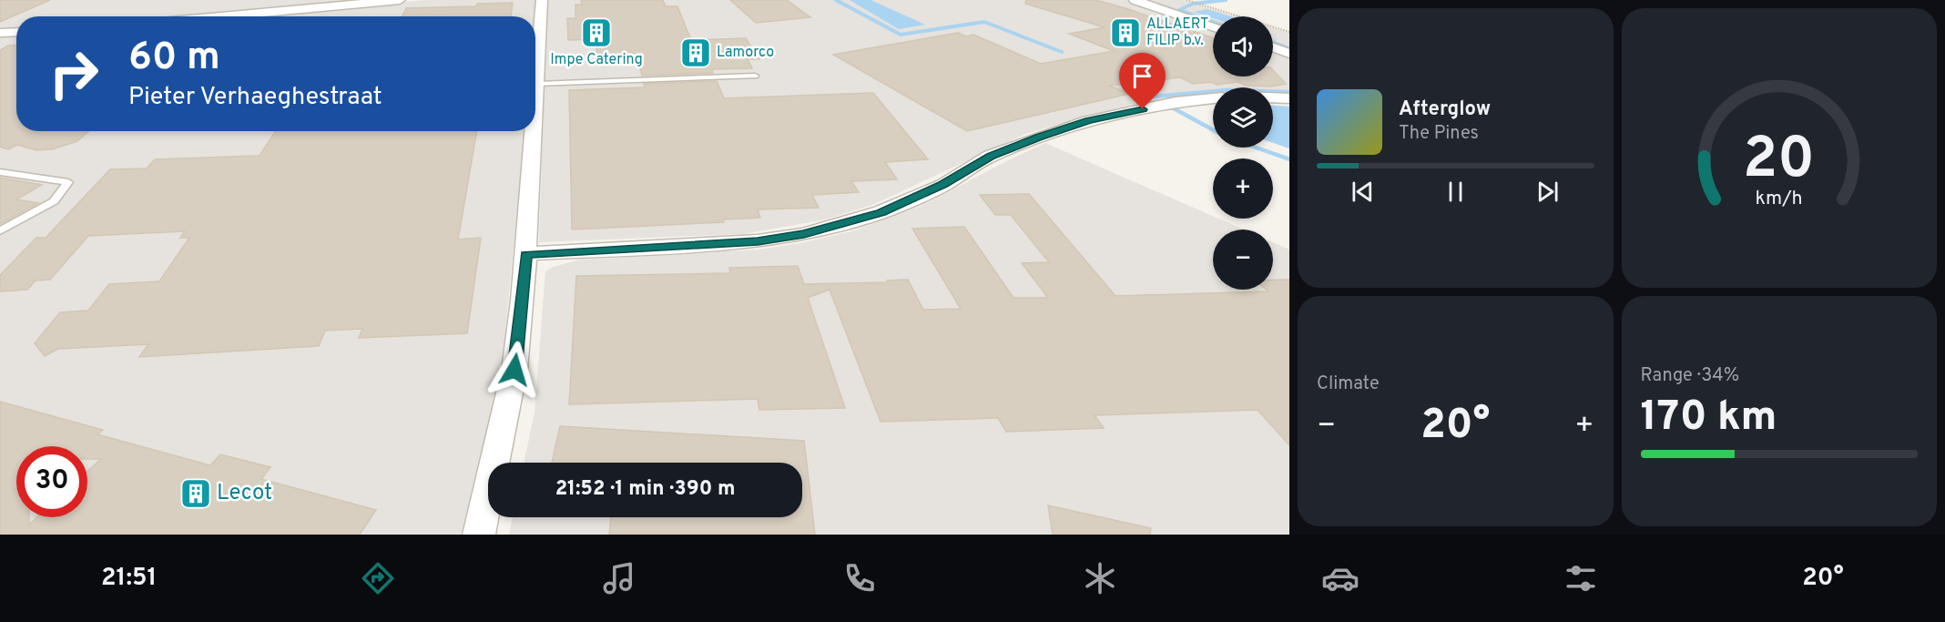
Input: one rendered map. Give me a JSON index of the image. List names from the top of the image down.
{
  "places": {
    "building": [
      "Impe Catering",
      "ALLAERT FILIP b.v.",
      "Lamorco",
      "Lecot"
    ]
  },
  "page": {
    "map_buttons": ["+", "−"],
    "turn": ["60 m", "Pieter Verhaeghestraat"],
    "song": ["Afterglow", "The Pines"],
    "tile": [
      "Climate",
      ["Range · 34%", "170 km"]
    ],
    "heat": ["−", "20°", "+"],
    "limit": "30",
    "trip": "21:52 · 1 min · 390 m",
    "tabs": ["21:51", "20°"],
    "gauge": ["20", "km/h"]
  }
}
